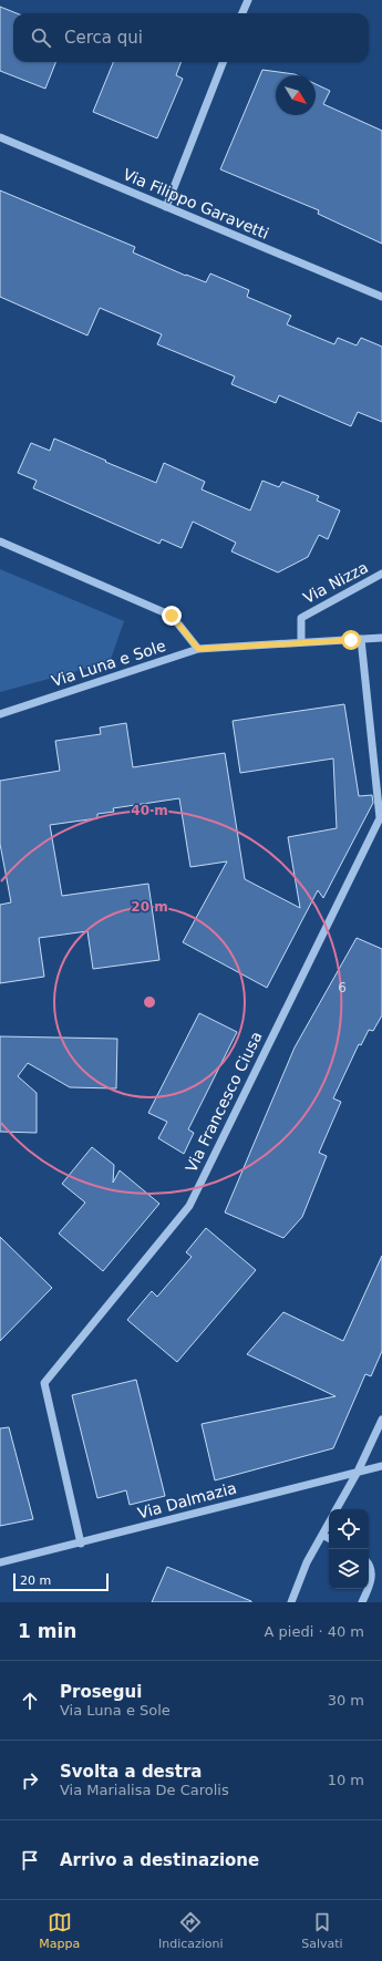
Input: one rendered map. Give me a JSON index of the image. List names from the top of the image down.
{
  "streets": {
    "street": [
      "Via Filippo Garavetti",
      "Via Nizza",
      "Via Luna e Sole",
      "Via Francesco Ciusa",
      "Via Dalmazia"
    ]
  },
  "crossings": [
    ["Via Nizza", "Via Luna e Sole"],
    ["Via Luna e Sole", "Via Francesco Ciusa"],
    ["Via Francesco Ciusa", "Via Dalmazia"]
  ],
  "house_numbers": ["6"],
  "scale_bar": "20 m",
  "north": "bottom right",
  "page": {
    "search": "Cerca qui",
    "scale": "20 m",
    "heading": ["1 min", "A piedi · 40 m"],
    "list": [
      ["Prosegui", "Via Luna e Sole", "30 m"],
      ["Svolta a destra", "Via Marialisa De Carolis", "10 m"],
      "Arrivo a destinazione"
    ],
    "nav": ["Mappa", "Indicazioni", "Salvati"]
  },
  "rings": ["40 m", "20 m"]
}
